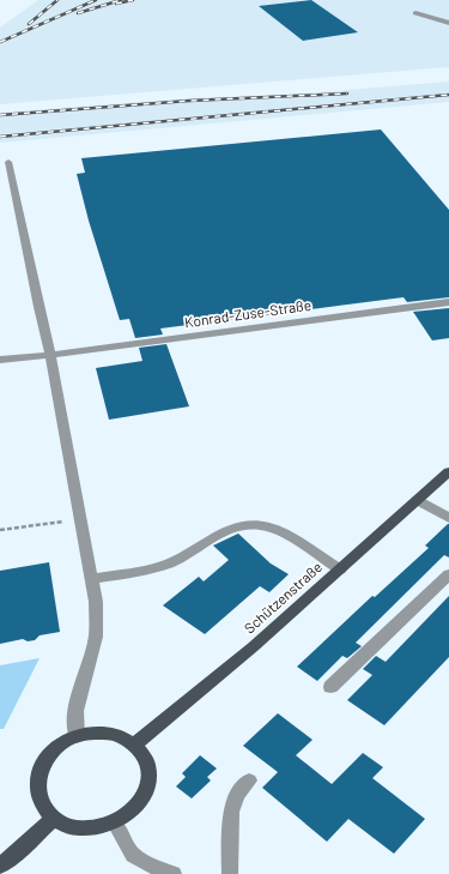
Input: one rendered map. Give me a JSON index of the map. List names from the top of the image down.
{
  "streets": {
    "main road": ["Schützenstraße"],
    "street": ["Konrad-Zuse-Straße"]
  }
}
